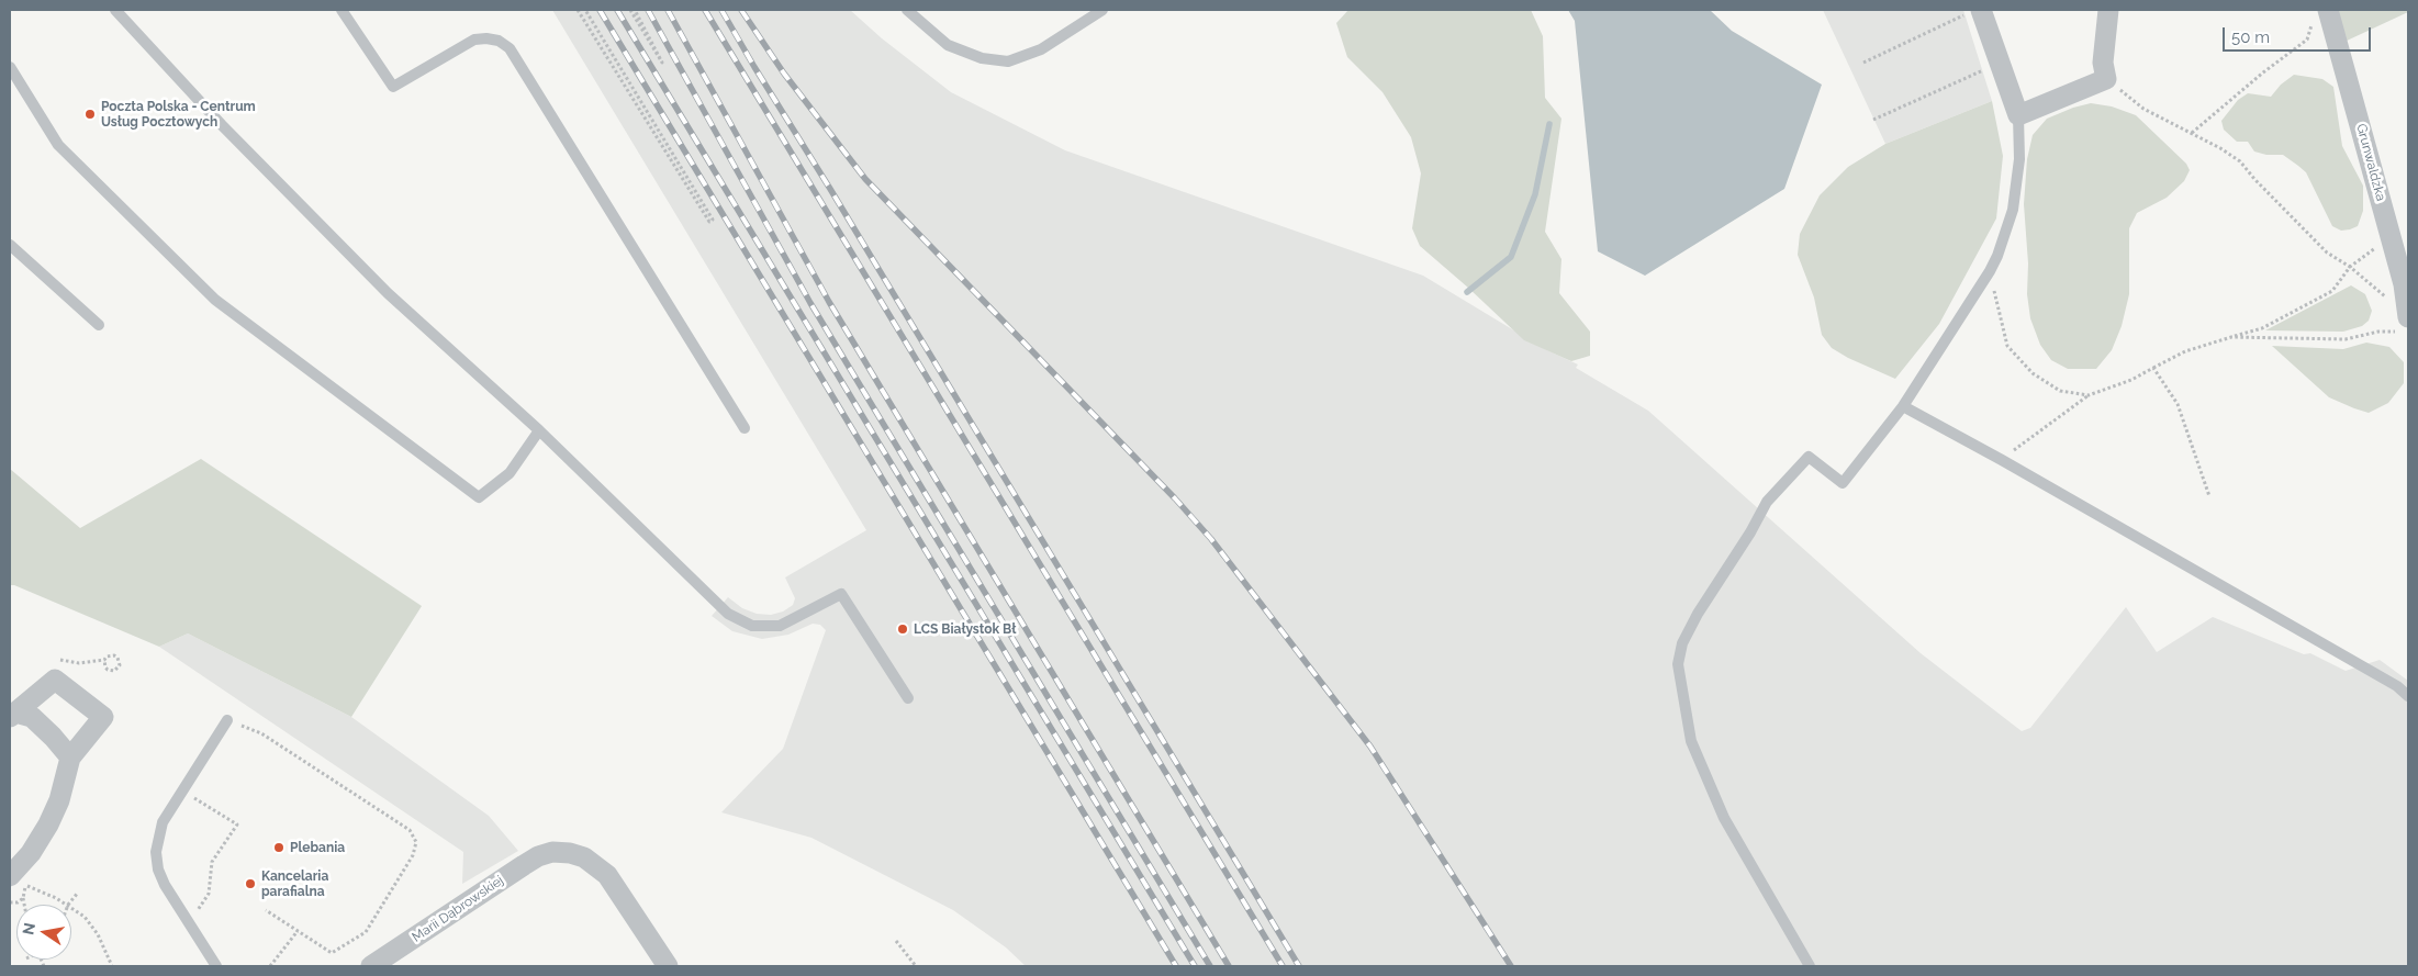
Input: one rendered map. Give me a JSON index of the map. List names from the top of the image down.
{
  "streets": {
    "street": ["Grunwaldzka", "Marii Dąbrowskiej"]
  },
  "places": [
    "Poczta Polska - Centrum Usług Pocztowych",
    "LCS Białystok Bł",
    "Plebania",
    "Kancelaria parafialna"
  ],
  "scale_bar": "50 m",
  "north": "left"
}
